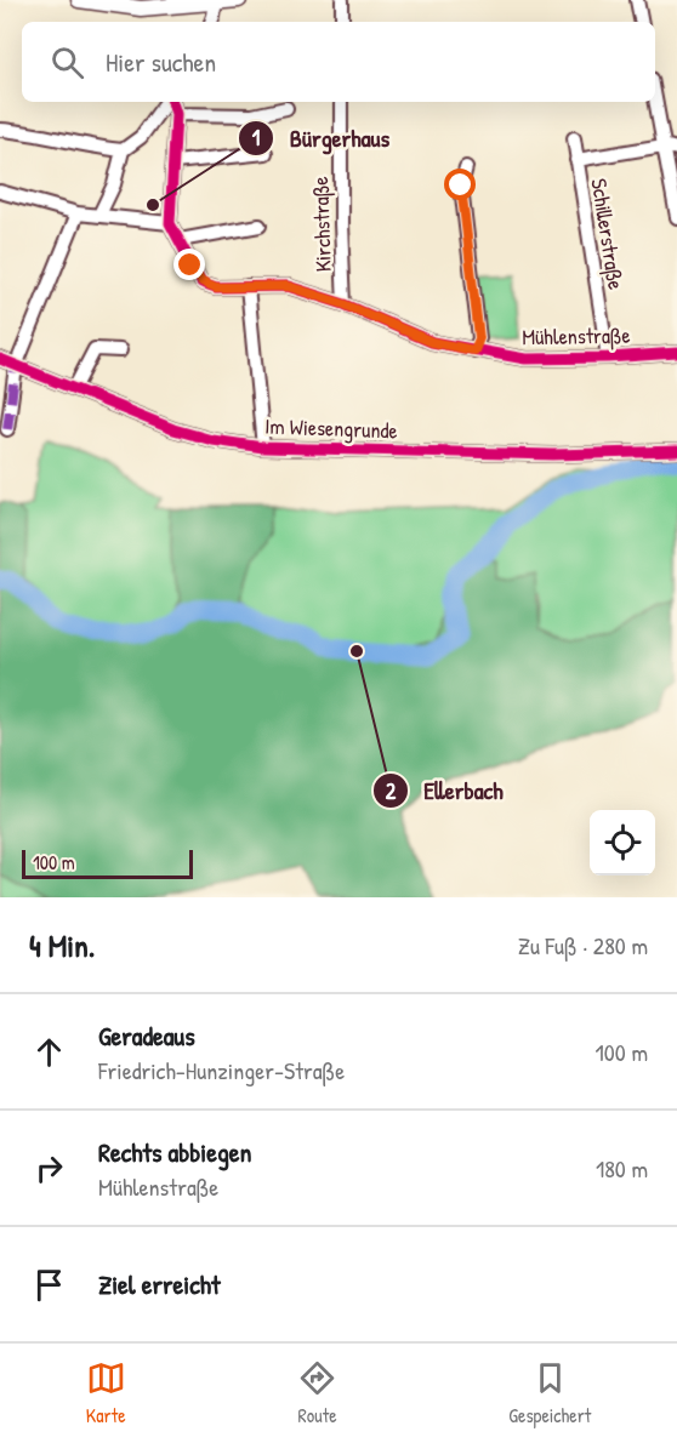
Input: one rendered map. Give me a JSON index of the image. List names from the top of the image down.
{
  "streets": {
    "street": [
      "Kirchstraße",
      "Schillerstraße",
      "Mühlenstraße",
      "Im Wiesengrunde"
    ]
  },
  "crossings": [
    ["Kirchstraße", "Mühlenstraße"],
    ["Schillerstraße", "Mühlenstraße"]
  ],
  "places": ["Bürgerhaus", "Ellerbach"],
  "scale_bar": "100 m",
  "page": {
    "search": "Hier suchen",
    "scale": "100 m",
    "heading": ["4 Min.", "Zu Fuß · 280 m"],
    "list": [
      ["Geradeaus", "Friedrich-Hunzinger-Straße", "100 m"],
      ["Rechts abbiegen", "Mühlenstraße", "180 m"],
      "Ziel erreicht"
    ],
    "nav": ["Karte", "Route", "Gespeichert"]
  }
}
